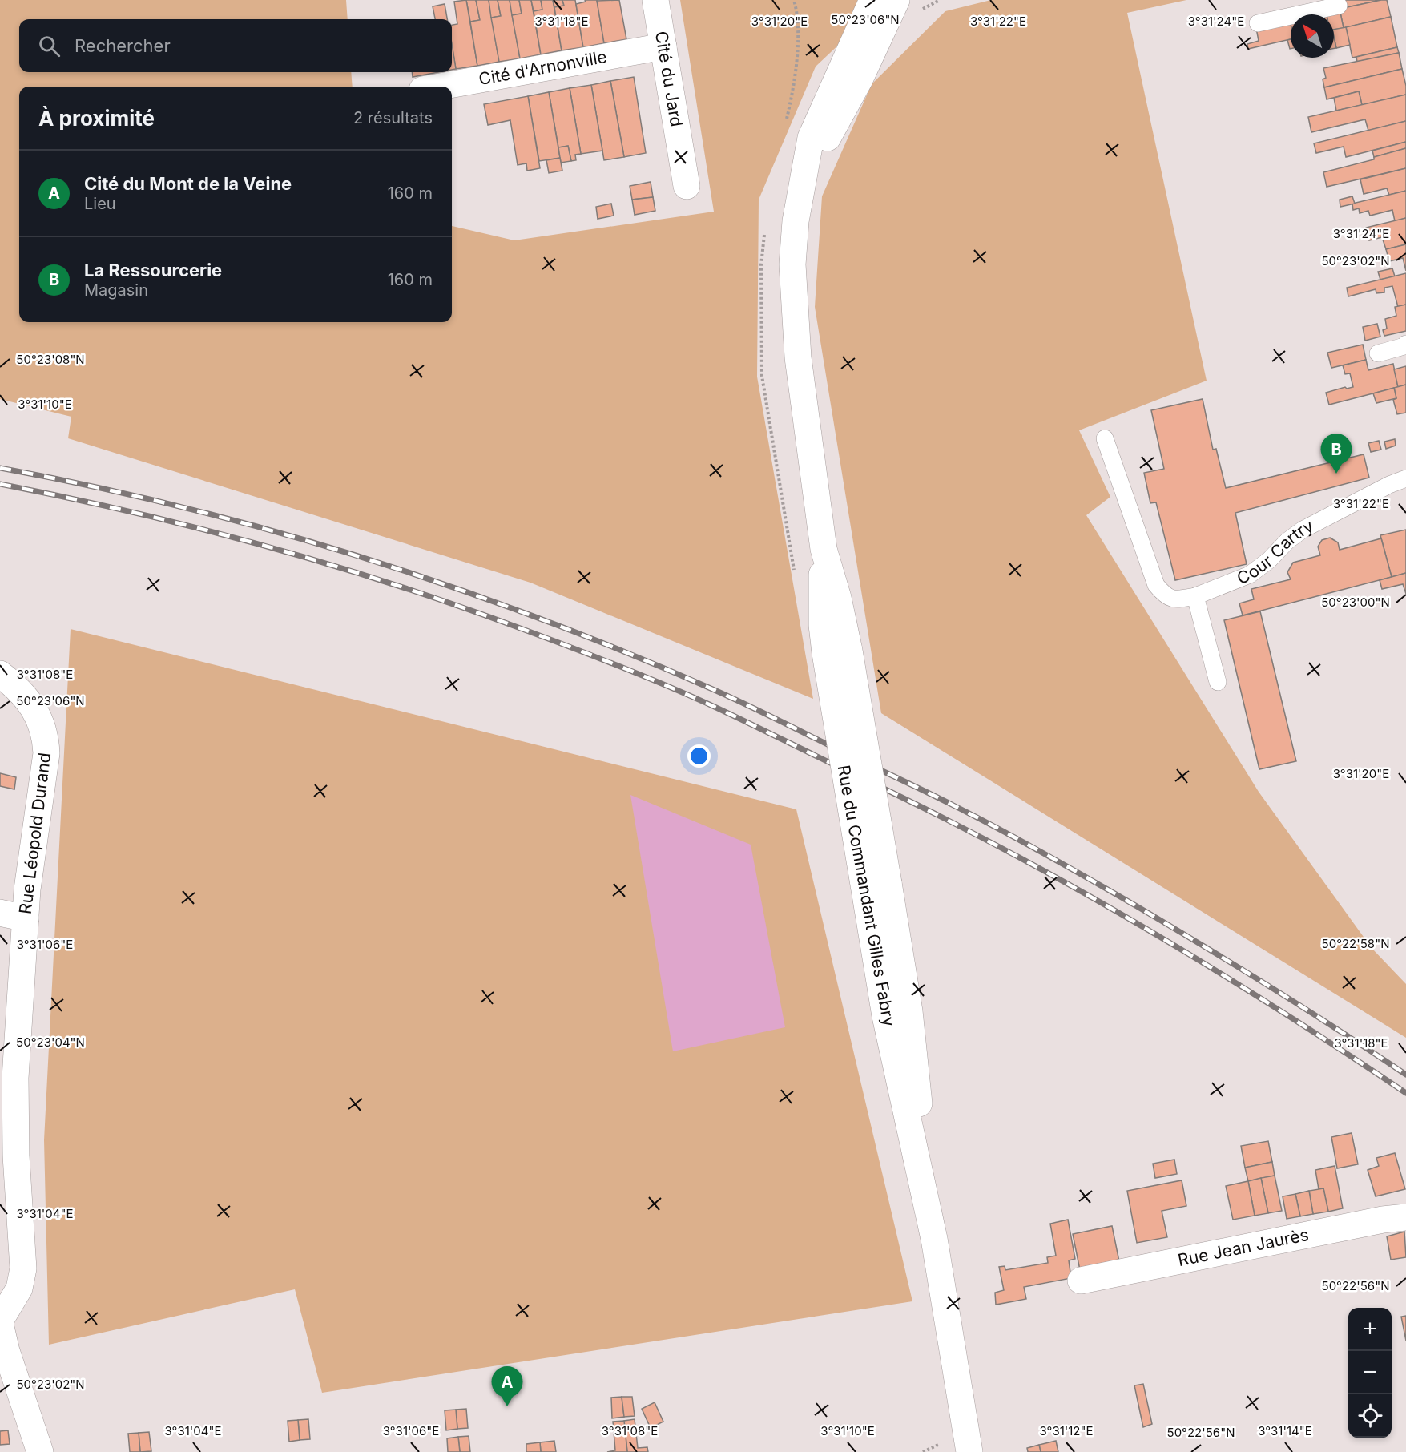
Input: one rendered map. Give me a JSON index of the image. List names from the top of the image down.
{
  "streets": {
    "street": [
      "Cité d'Arnonville",
      "Cité du Jard",
      "Rue Léopold Durand",
      "Rue du Commandant Gilles Fabry",
      "Rue Jean Jaurès"
    ],
    "lane": ["Cour Cartry"]
  },
  "crossings": [
    ["Cité d'Arnonville", "Cité du Jard"]
  ],
  "north": "top left",
  "page": {
    "search": "Rechercher",
    "heading": ["À proximité", "2 résultats"],
    "list": [
      {
        "mark": "A",
        "name": "Cité du Mont de la Veine",
        "note": "Lieu",
        "value": "160 m"
      },
      {
        "mark": "B",
        "name": "La Ressourcerie",
        "note": "Magasin",
        "value": "160 m"
      }
    ],
    "pins": ["B", "A"],
    "map_buttons": ["+", "−"]
  },
  "coordinates": [
    "50°23'06\"N",
    "3°31'18\"E",
    "3°31'20\"E",
    "3°31'22\"E",
    "3°31'24\"E",
    "50°23'02\"N",
    "50°23'08\"N",
    "3°31'10\"E",
    "50°23'00\"N",
    "3°31'08\"E",
    "50°22'58\"N",
    "3°31'06\"E",
    "50°23'04\"N",
    "3°31'04\"E",
    "50°22'56\"N",
    "3°31'12\"E",
    "3°31'14\"E"
  ]
}
